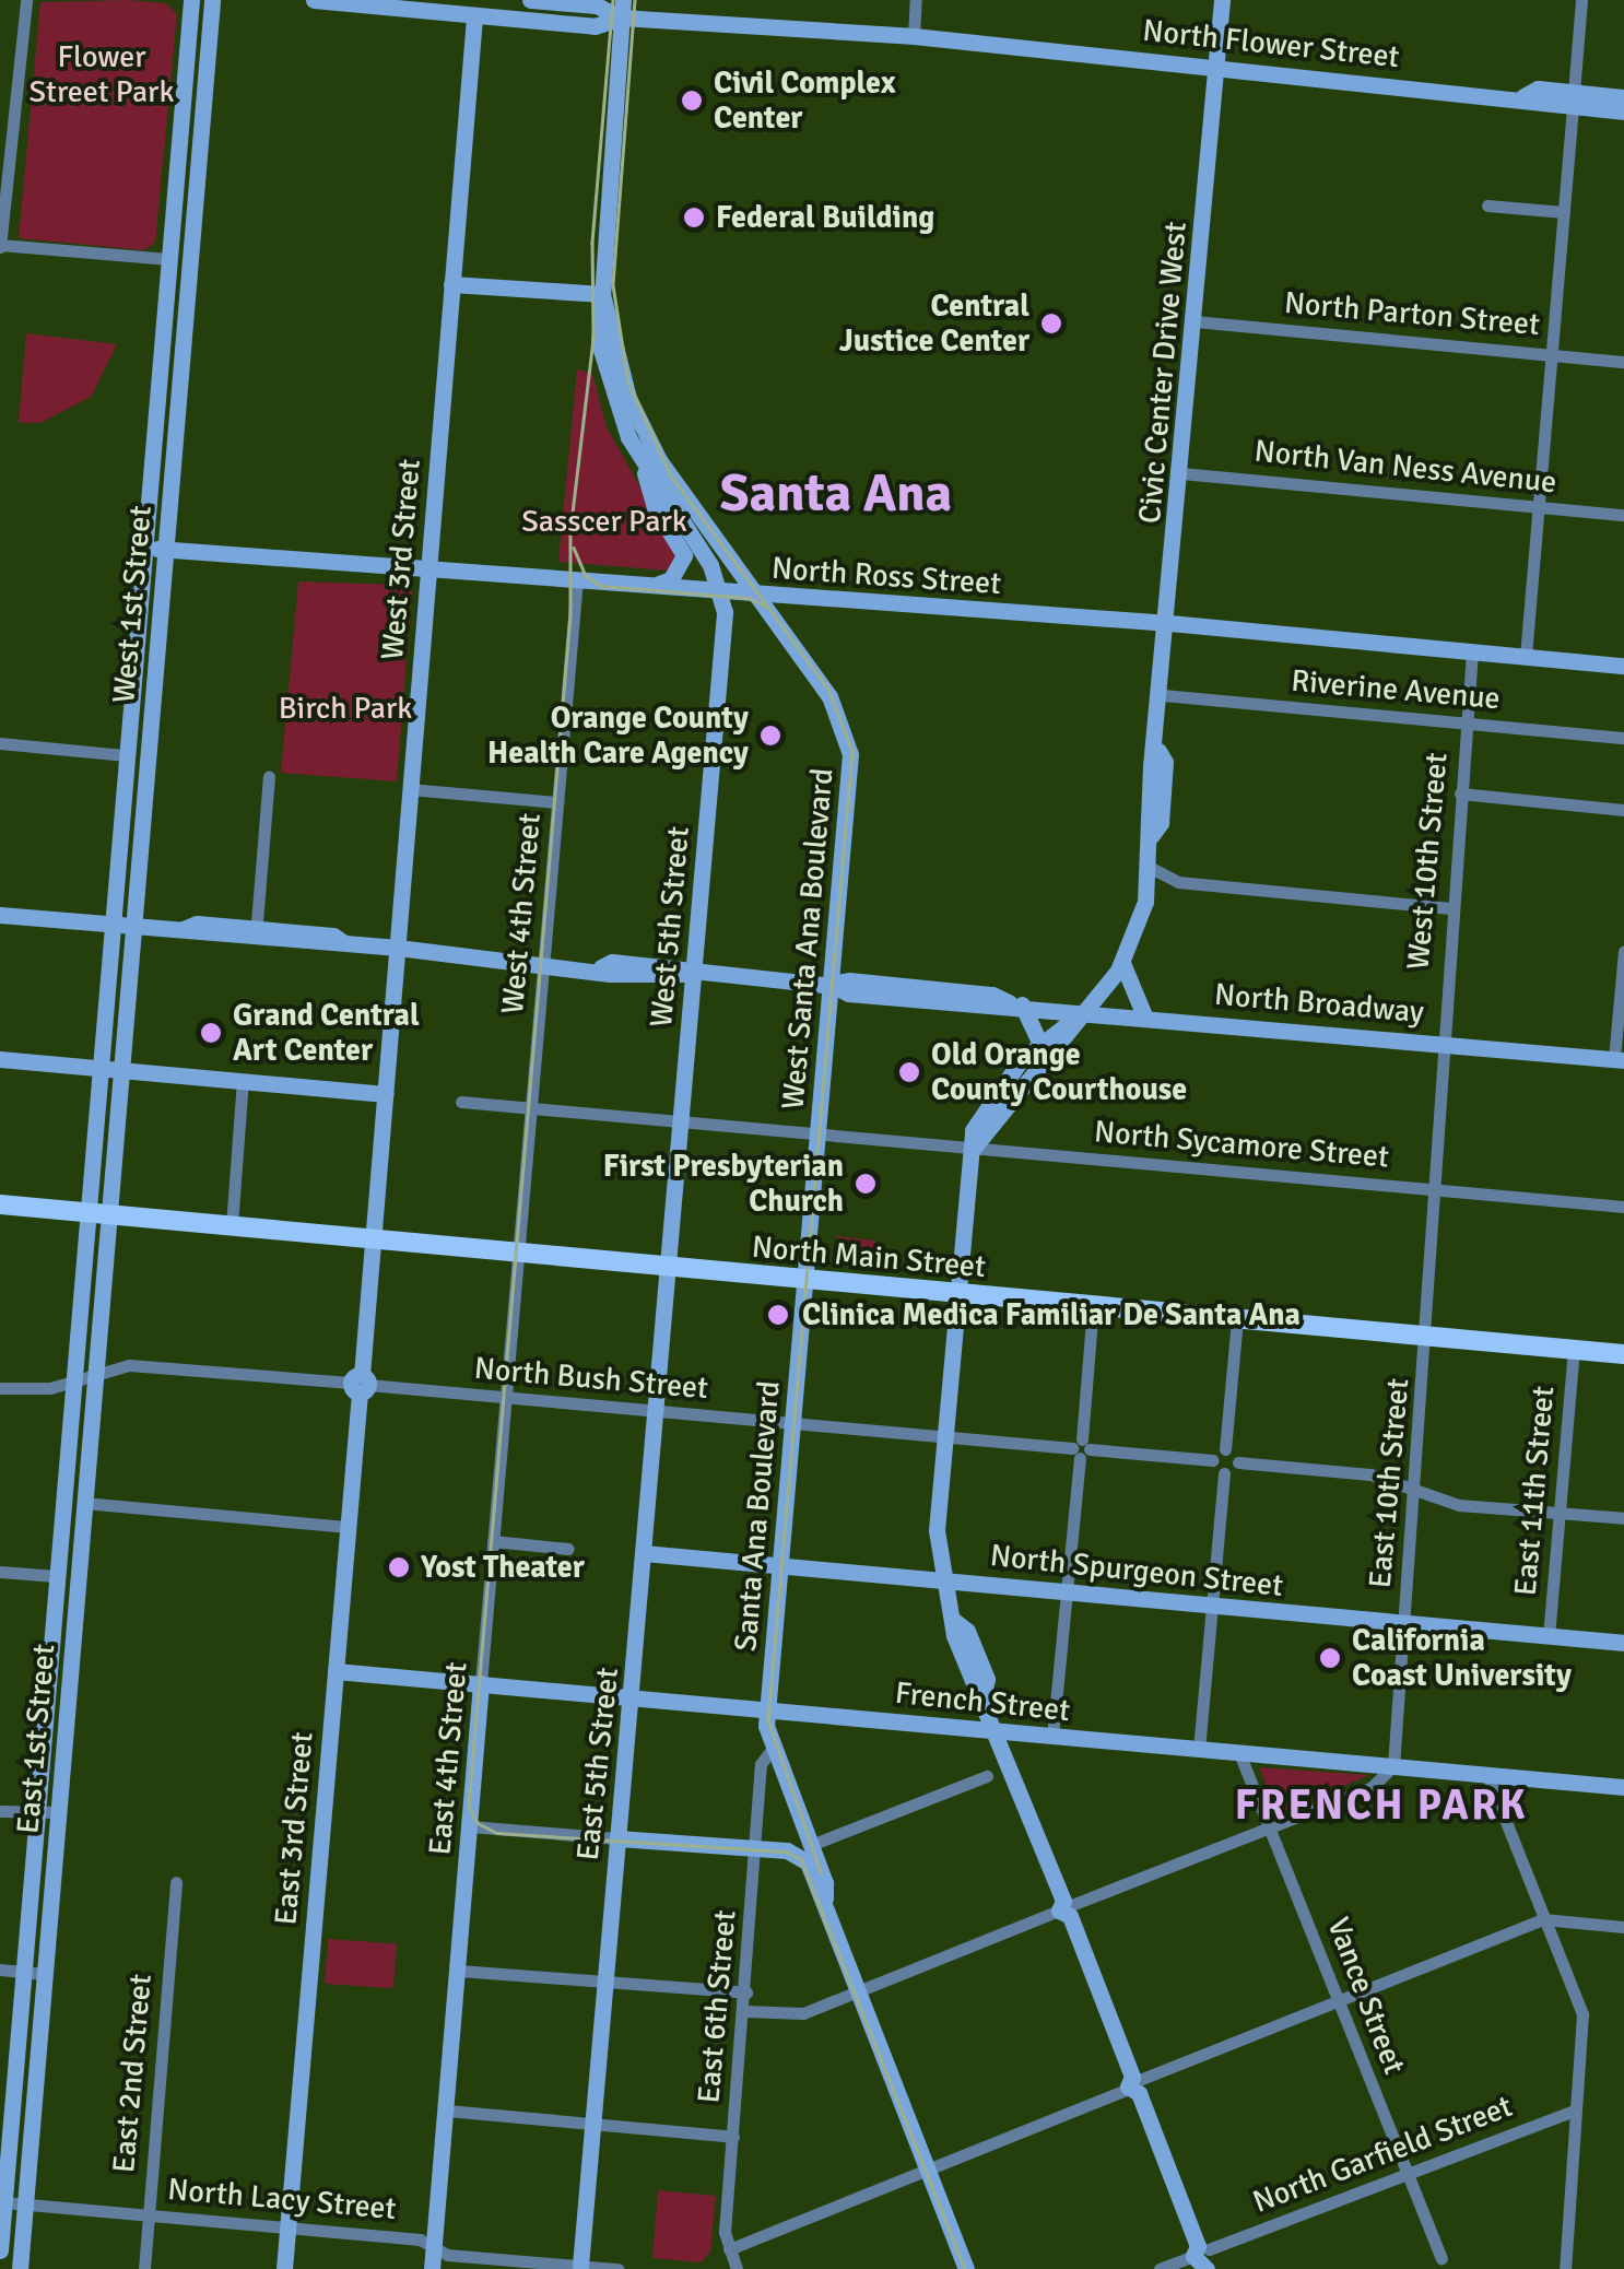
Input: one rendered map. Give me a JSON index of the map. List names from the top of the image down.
{
  "streets": {
    "main road": [
      "North Flower Street",
      "Civic Center Drive West",
      "West 3rd Street",
      "North Ross Street",
      "West 1st Street",
      "West 5th Street",
      "West Santa Ana Boulevard",
      "North Broadway",
      "North Main Street",
      "Santa Ana Boulevard",
      "North Spurgeon Street",
      "French Street",
      "East 1st Street",
      "East 4th Street",
      "East 5th Street",
      "East 3rd Street"
    ],
    "street": [
      "North Parton Street",
      "North Van Ness Avenue",
      "Riverine Avenue",
      "West 10th Street",
      "West 4th Street",
      "North Sycamore Street",
      "North Bush Street",
      "East 10th Street",
      "East 11th Street",
      "Vance Street",
      "East 6th Street",
      "East 2nd Street",
      "North Garfield Street",
      "North Lacy Street"
    ]
  },
  "crossings": [
    ["North Flower Street", "Civic Center Drive West"],
    ["North Flower Street", "West 3rd Street"],
    ["North Flower Street", "West Santa Ana Boulevard"],
    ["North Parton Street", "Civic Center Drive West"],
    ["Civic Center Drive West", "North Van Ness Avenue"],
    ["Civic Center Drive West", "North Ross Street"],
    ["Civic Center Drive West", "Riverine Avenue"],
    ["Civic Center Drive West", "North Broadway"],
    ["Civic Center Drive West", "North Sycamore Street"],
    ["Civic Center Drive West", "North Main Street"],
    ["Civic Center Drive West", "North Bush Street"],
    ["Civic Center Drive West", "North Spurgeon Street"],
    ["Civic Center Drive West", "French Street"],
    ["Civic Center Drive West", "North Garfield Street"],
    ["West 3rd Street", "North Ross Street"],
    ["West 3rd Street", "North Broadway"],
    ["West 3rd Street", "North Main Street"],
    ["West 3rd Street", "East 3rd Street"],
    ["North Ross Street", "West 1st Street"],
    ["North Ross Street", "West 10th Street"],
    ["North Ross Street", "West 4th Street"],
    ["North Ross Street", "West 5th Street"],
    ["North Ross Street", "West Santa Ana Boulevard"],
    ["West 1st Street", "North Broadway"],
    ["West 1st Street", "North Main Street"],
    ["West 1st Street", "East 1st Street"],
    ["Riverine Avenue", "West 10th Street"],
    ["West 10th Street", "North Broadway"],
    ["West 10th Street", "North Sycamore Street"],
    ["West 10th Street", "North Main Street"],
    ["West 10th Street", "East 10th Street"],
    ["West 4th Street", "North Broadway"],
    ["West 4th Street", "North Sycamore Street"],
    ["West 4th Street", "North Main Street"],
    ["West 4th Street", "East 4th Street"],
    ["West 5th Street", "West Santa Ana Boulevard"],
    ["West 5th Street", "North Broadway"],
    ["West 5th Street", "North Sycamore Street"],
    ["West 5th Street", "North Main Street"],
    ["West 5th Street", "East 5th Street"],
    ["West Santa Ana Boulevard", "North Broadway"],
    ["West Santa Ana Boulevard", "North Sycamore Street"],
    ["West Santa Ana Boulevard", "North Main Street"],
    ["West Santa Ana Boulevard", "Santa Ana Boulevard"],
    ["North Main Street", "East 10th Street"],
    ["North Main Street", "East 11th Street"],
    ["North Main Street", "East 1st Street"],
    ["North Main Street", "East 4th Street"],
    ["North Main Street", "East 5th Street"],
    ["North Main Street", "East 3rd Street"],
    ["North Bush Street", "Santa Ana Boulevard"],
    ["North Bush Street", "East 1st Street"],
    ["North Bush Street", "East 4th Street"],
    ["North Bush Street", "East 5th Street"],
    ["North Bush Street", "East 3rd Street"],
    ["East 10th Street", "North Spurgeon Street"],
    ["East 10th Street", "French Street"],
    ["East 11th Street", "North Spurgeon Street"],
    ["Santa Ana Boulevard", "North Spurgeon Street"],
    ["Santa Ana Boulevard", "French Street"],
    ["Santa Ana Boulevard", "East 6th Street"],
    ["North Spurgeon Street", "East 5th Street"],
    ["French Street", "East 4th Street"],
    ["French Street", "East 5th Street"],
    ["French Street", "East 3rd Street"],
    ["French Street", "Vance Street"],
    ["East 1st Street", "North Lacy Street"],
    ["East 4th Street", "North Lacy Street"],
    ["East 5th Street", "North Lacy Street"],
    ["East 3rd Street", "North Lacy Street"],
    ["Vance Street", "North Garfield Street"],
    ["East 2nd Street", "North Lacy Street"]
  ],
  "districts": ["Santa Ana", "FRENCH PARK"],
  "parks": ["Flower Street Park", "Sasscer Park", "Birch Park"],
  "places": [
    "Civil Complex Center",
    "Federal Building",
    "Central Justice Center",
    "Orange County Health Care Agency",
    "Grand Central Art Center",
    "Old Orange County Courthouse",
    "First Presbyterian Church",
    "Clinica Medica Familiar De Santa Ana",
    "Yost Theater",
    "California Coast University"
  ]
}
